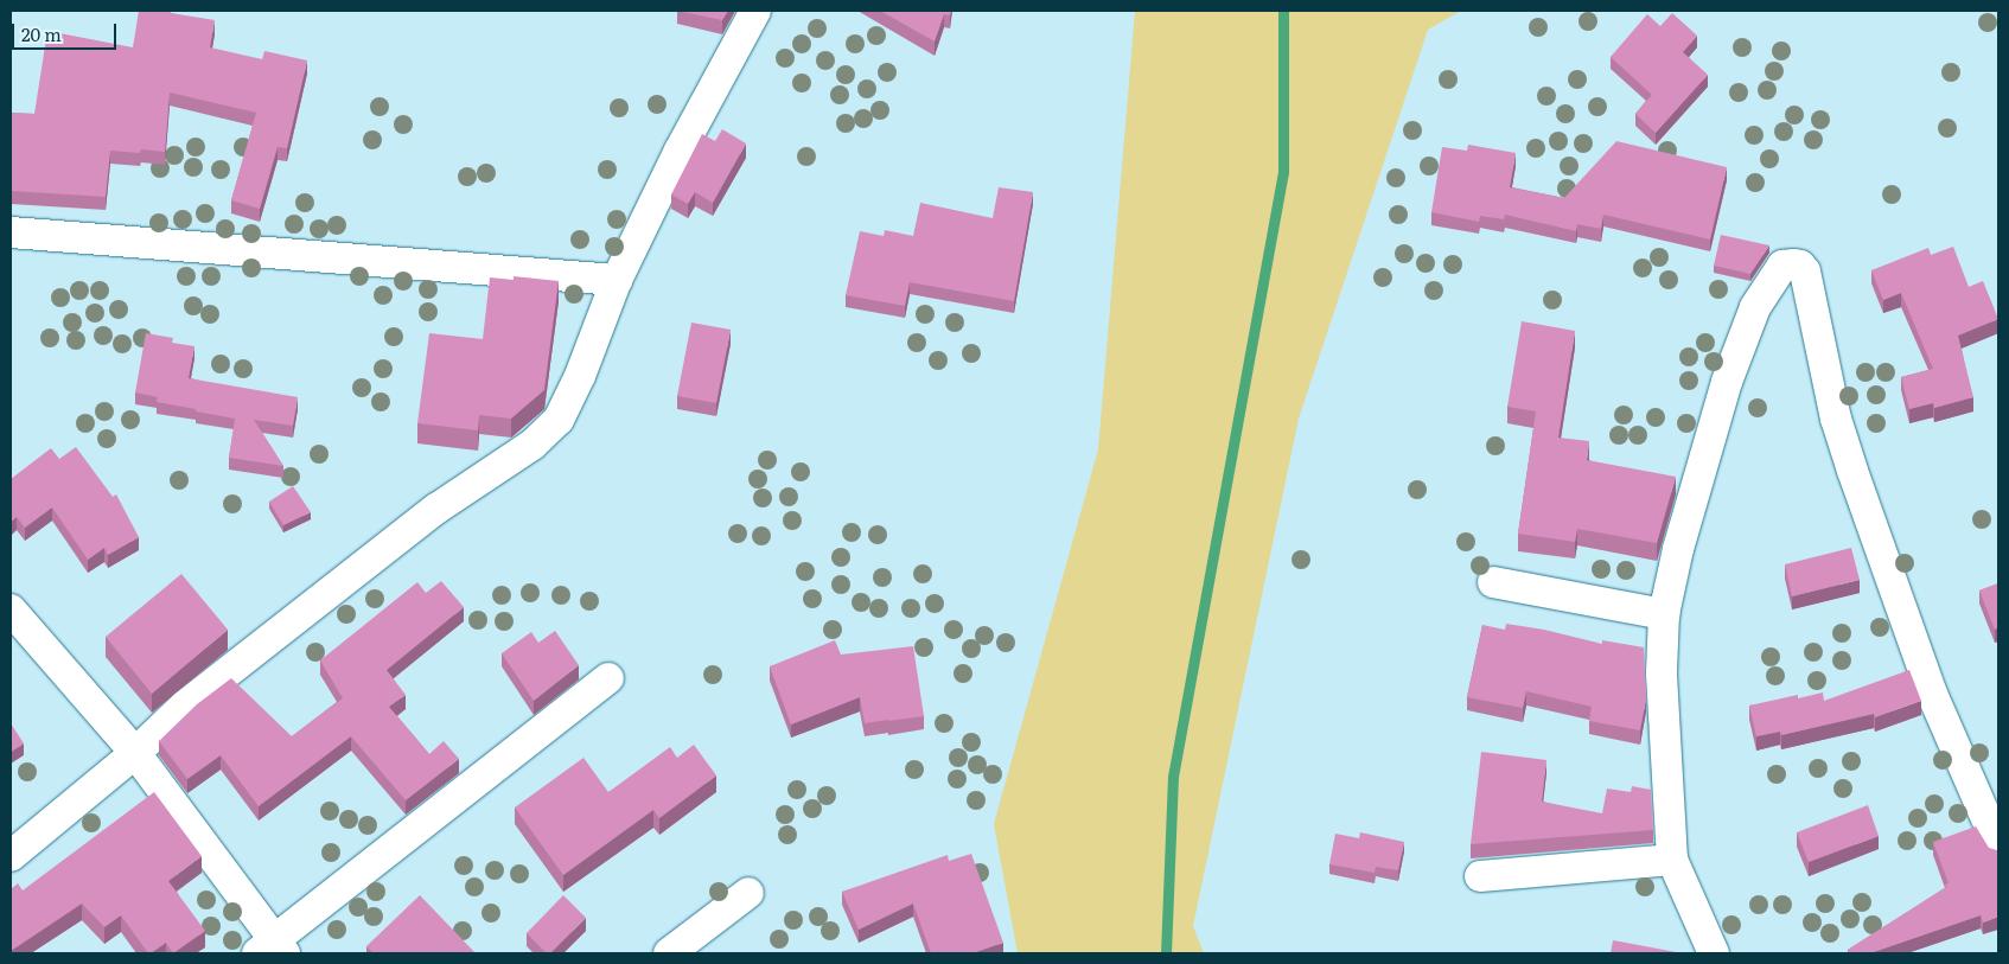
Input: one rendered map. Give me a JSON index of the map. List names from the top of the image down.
{
  "scale_bar": "20 m"
}
